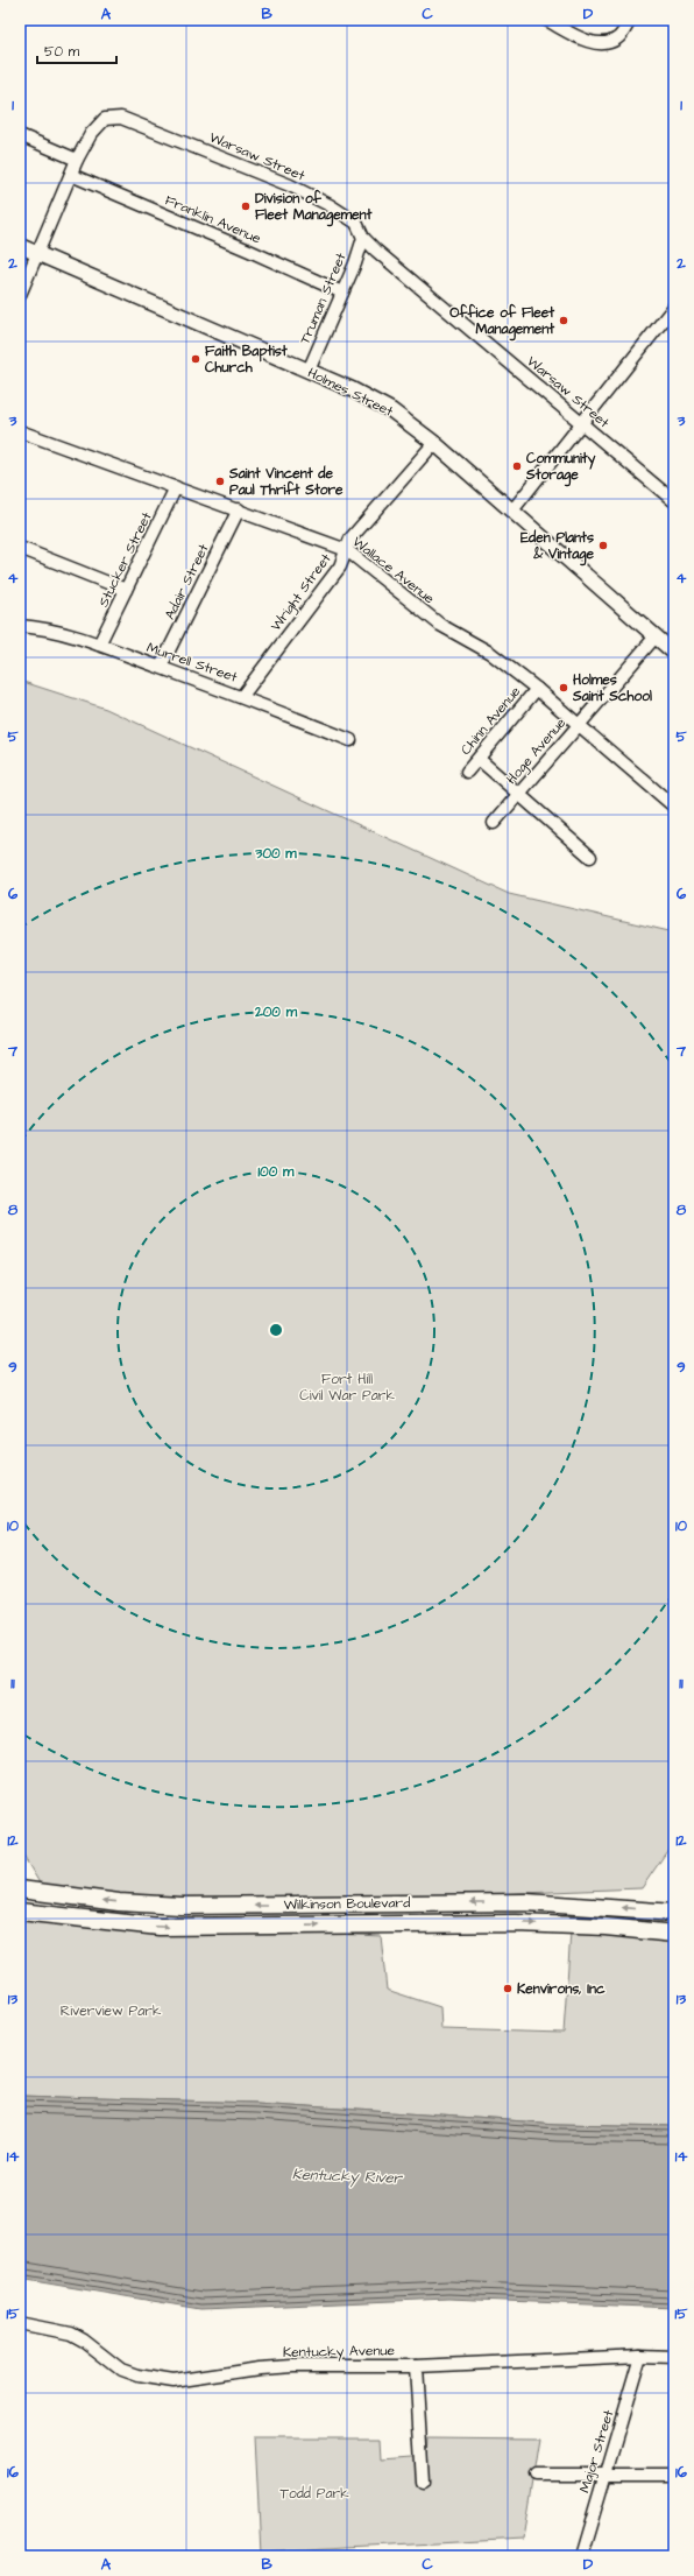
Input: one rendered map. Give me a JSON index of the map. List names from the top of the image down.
{
  "streets": {
    "highway": ["Wilkinson Boulevard"],
    "main road": ["Holmes Street"],
    "street": [
      "Warsaw Street",
      "Franklin Avenue",
      "Truman Street",
      "Stucker Street",
      "Wallace Avenue",
      "Adair Street",
      "Wright Street",
      "Murrell Street",
      "Chinn Avenue",
      "Hoge Avenue",
      "Kentucky Avenue",
      "Major Street"
    ]
  },
  "crossings": [
    ["Warsaw Street", "Truman Street"],
    ["Franklin Avenue", "Truman Street"],
    ["Truman Street", "Holmes Street"],
    ["Holmes Street", "Wright Street"],
    ["Holmes Street", "Hoge Avenue"],
    ["Stucker Street", "Wallace Avenue"],
    ["Stucker Street", "Murrell Street"],
    ["Wallace Avenue", "Adair Street"],
    ["Wallace Avenue", "Wright Street"],
    ["Wallace Avenue", "Chinn Avenue"],
    ["Wallace Avenue", "Hoge Avenue"],
    ["Adair Street", "Murrell Street"],
    ["Wright Street", "Murrell Street"],
    ["Kentucky Avenue", "Major Street"]
  ],
  "water": ["Kentucky River"],
  "parks": ["Fort Hill Civil War Park", "Riverview Park", "Todd Park"],
  "places": [
    "Division of Fleet Management",
    "Office of Fleet Management",
    "Faith Baptist Church",
    "Community Storage",
    "Saint Vincent de Paul Thrift Store",
    "Eden Plants & Vintage",
    "Holmes Saint School",
    "Kenvirons, Inc"
  ],
  "scale_bar": "50 m",
  "grid": {
    "columns": [
      "A",
      "B",
      "C",
      "D"
    ],
    "rows": [
      "1",
      "2",
      "3",
      "4",
      "5",
      "6",
      "7",
      "8",
      "9",
      "10",
      "11",
      "12",
      "13",
      "14",
      "15",
      "16"
    ]
  },
  "rings": ["300 m", "200 m", "100 m"]
}
